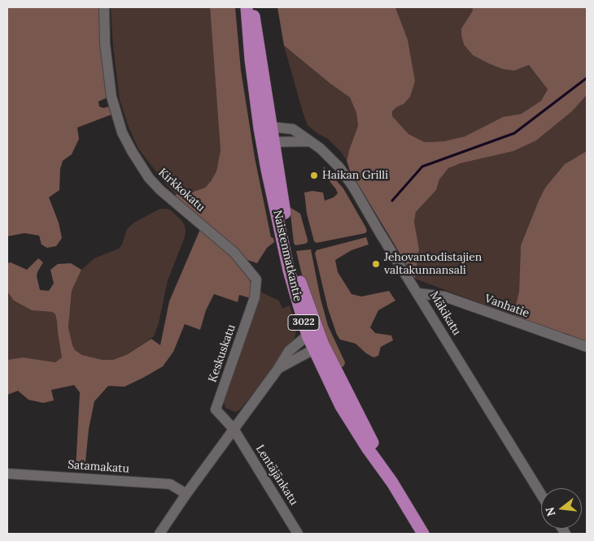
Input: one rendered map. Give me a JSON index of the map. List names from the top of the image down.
{
  "streets": {
    "main road": ["Naistenmatkantie", "3022"],
    "street": [
      "Kirkkokatu",
      "Vanhatie",
      "Mäkikatu",
      "Keskuskatu",
      "Satamakatu",
      "Lentäjänkatu"
    ]
  },
  "crossings": [
    ["Kirkkokatu", "Keskuskatu"],
    ["Naistenmatkantie", "Mäkikatu"],
    ["Vanhatie", "Mäkikatu"],
    ["Keskuskatu", "Lentäjänkatu"]
  ],
  "places": ["Haikan Grilli", "Jehovantodistajien valtakunnansali"],
  "north": "left"
}
